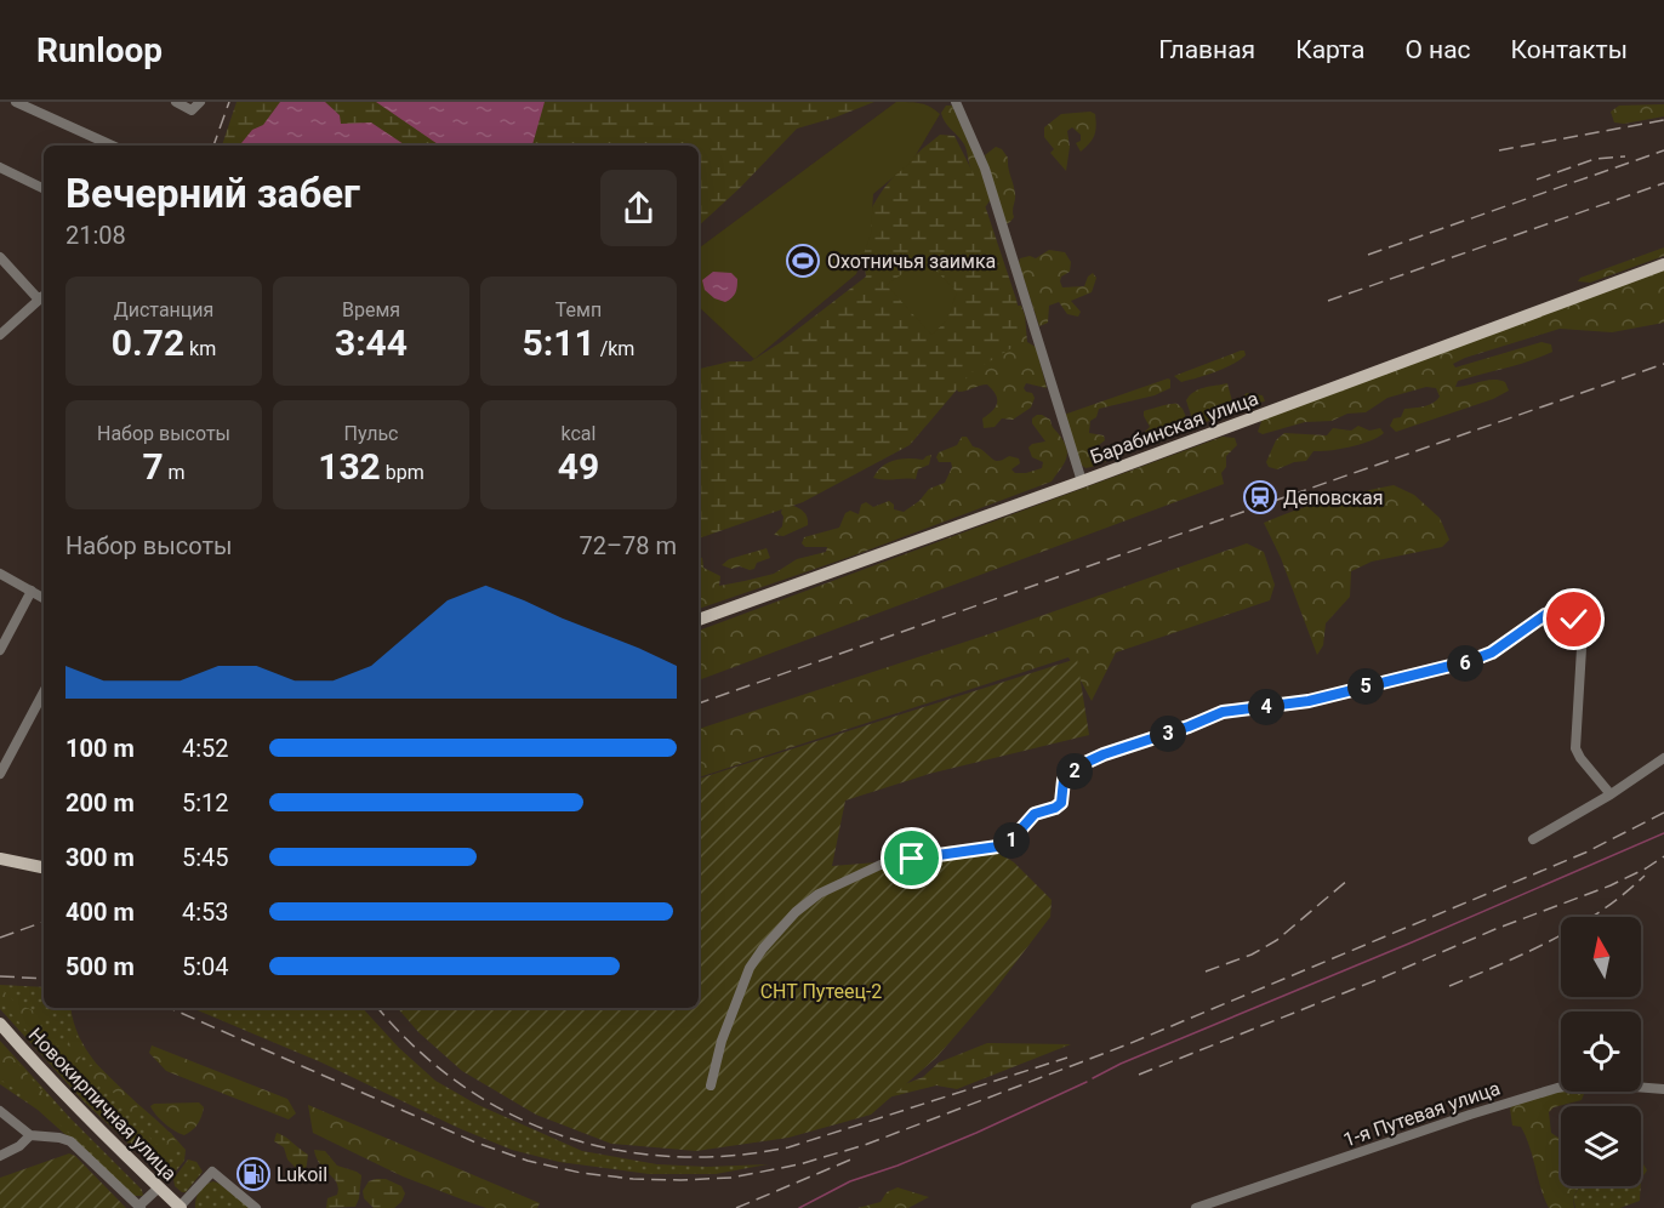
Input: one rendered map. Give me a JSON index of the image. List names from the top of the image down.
{
  "streets": {
    "main road": ["Барабинская улица", "Новокирпичная улица"],
    "street": ["1-я Путевая улица"]
  },
  "parks": ["СНТ Путеец-2"],
  "places": {
    "sports": ["Охотничья заимка"],
    "station": ["Деповская"],
    "fuel station": ["Lukoil"]
  },
  "north": "top",
  "page": {
    "header": "Runloop",
    "nav": [
      "Главная",
      "Карта",
      "О нас",
      "Контакты"
    ],
    "heading": ["Вечерний забег", "21:08"],
    "stats": [
      ["Дистанция", "0.72 km"],
      ["Время", "3:44"],
      ["Темп", "5:11 /km"],
      ["Набор высоты", "7 m"],
      ["Пульс", "132 bpm"],
      ["kcal", "49"]
    ],
    "chart": ["Набор высоты", "72–78 m"],
    "pins": [
      "6",
      "5",
      "4",
      "3",
      "2",
      "1"
    ],
    "list": [
      {
        "name": "100 m",
        "note": "4:52"
      },
      {
        "name": "200 m",
        "note": "5:12"
      },
      {
        "name": "300 m",
        "note": "5:45"
      },
      {
        "name": "400 m",
        "note": "4:53"
      },
      {
        "name": "500 m",
        "note": "5:04"
      }
    ]
  }
}
